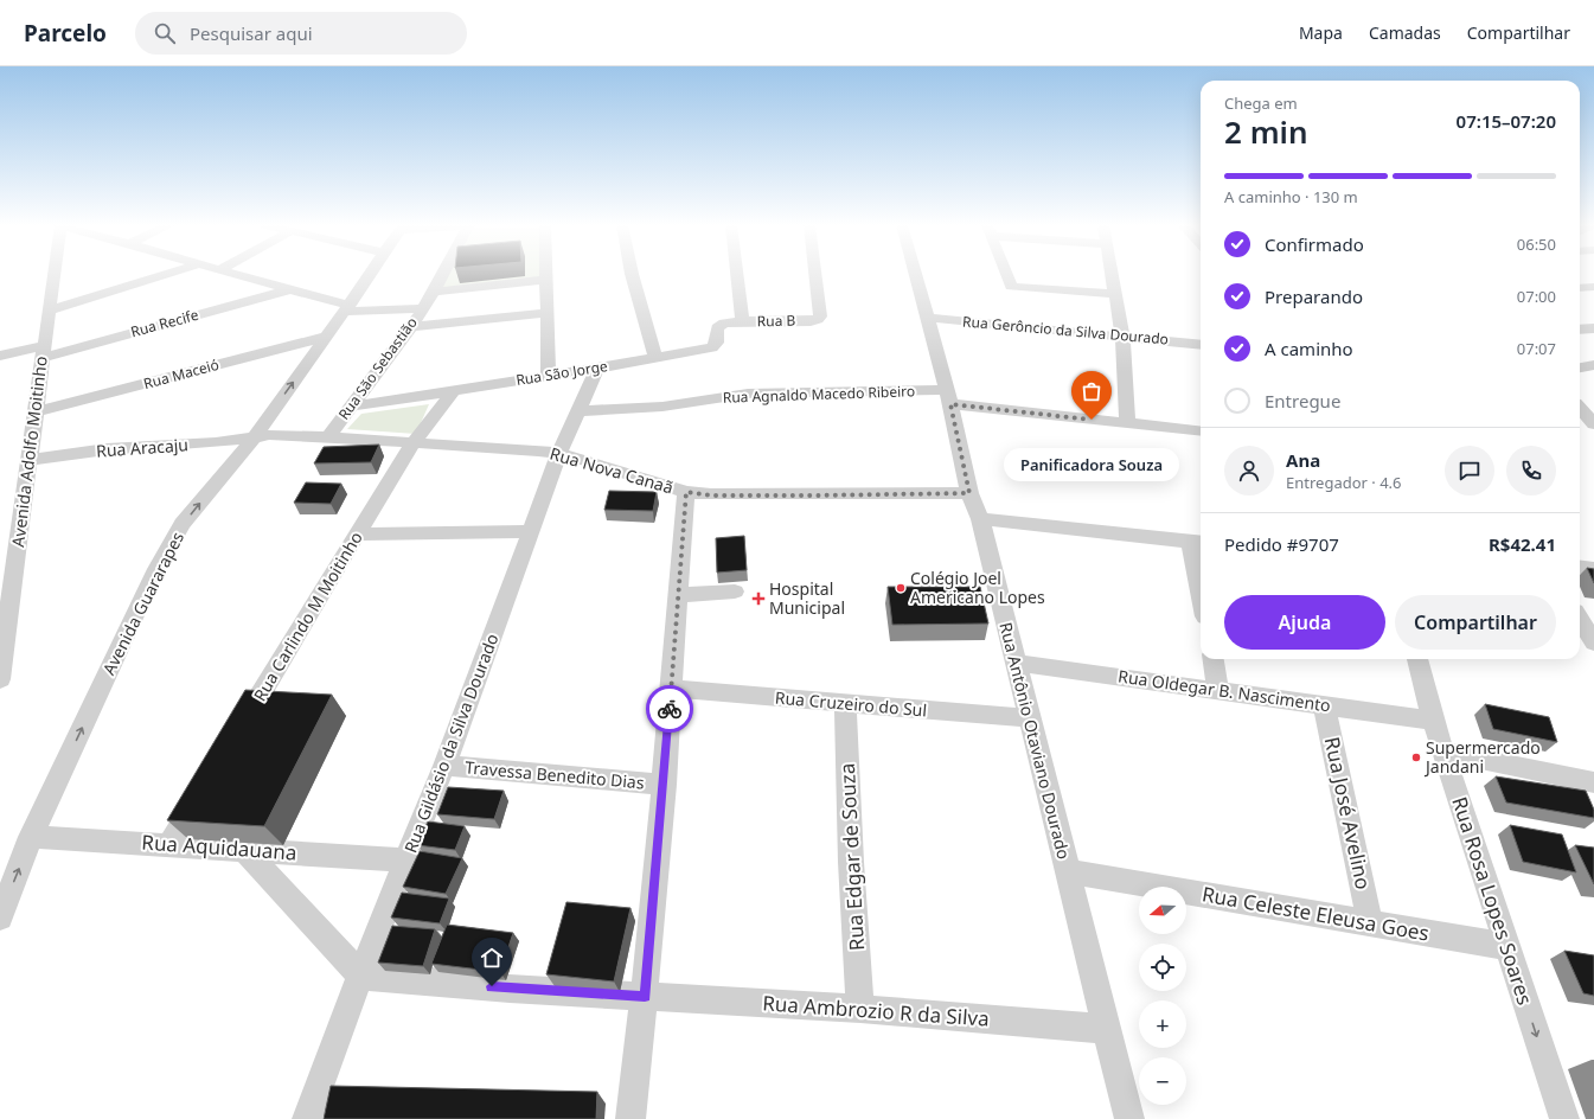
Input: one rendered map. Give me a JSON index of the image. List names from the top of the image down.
{
  "streets": {
    "street": [
      "Rua B",
      "Rua Recife",
      "Rua Gerôncio da Silva Dourado",
      "Rua São Sebastião",
      "Rua São Jorge",
      "Rua Maceió",
      "Rua Agnaldo Macedo Ribeiro",
      "Rua Aracaju",
      "Avenida Adolfo Moitinho",
      "Rua Nova Canaã",
      "Avenida Guararapes",
      "Rua Carlindo M Moitinho",
      "Rua Oldegar B. Nascimento",
      "Rua Cruzeiro do Sul",
      "Rua Antônio Otaviano Dourado",
      "Rua Gildásio da Silva Dourado",
      "Travessa Benedito Dias",
      "Rua José Avelino",
      "Rua Aquidauana",
      "Rua Edgar de Souza",
      "Rua Rosa Lopes Soares",
      "Rua Celeste Eleusa Goes",
      "Rua Ambrozio R da Silva"
    ]
  },
  "crossings": [
    ["Rua B", "Rua São Jorge"],
    ["Rua Recife", "Avenida Adolfo Moitinho"],
    ["Rua Gerôncio da Silva Dourado", "Rua Antônio Otaviano Dourado"],
    ["Rua São Sebastião", "Rua São Jorge"],
    ["Rua São Sebastião", "Rua Nova Canaã"],
    ["Rua São Jorge", "Rua Carlindo M Moitinho"],
    ["Rua São Jorge", "Rua Gildásio da Silva Dourado"],
    ["Rua Maceió", "Avenida Adolfo Moitinho"],
    ["Rua Maceió", "Avenida Guararapes"],
    ["Rua Agnaldo Macedo Ribeiro", "Rua Antônio Otaviano Dourado"],
    ["Rua Agnaldo Macedo Ribeiro", "Rua Gildásio da Silva Dourado"],
    ["Rua Aracaju", "Avenida Adolfo Moitinho"],
    ["Rua Aracaju", "Rua Nova Canaã"],
    ["Rua Aracaju", "Avenida Guararapes"],
    ["Rua Nova Canaã", "Avenida Guararapes"],
    ["Rua Nova Canaã", "Rua Carlindo M Moitinho"],
    ["Rua Nova Canaã", "Rua Antônio Otaviano Dourado"],
    ["Rua Nova Canaã", "Rua Gildásio da Silva Dourado"],
    ["Avenida Guararapes", "Rua Aquidauana"],
    ["Rua Oldegar B. Nascimento", "Rua Antônio Otaviano Dourado"],
    ["Rua Oldegar B. Nascimento", "Rua José Avelino"],
    ["Rua Oldegar B. Nascimento", "Rua Rosa Lopes Soares"],
    ["Rua Cruzeiro do Sul", "Rua Antônio Otaviano Dourado"],
    ["Rua Cruzeiro do Sul", "Rua Edgar de Souza"],
    ["Rua Antônio Otaviano Dourado", "Rua Celeste Eleusa Goes"],
    ["Rua Antônio Otaviano Dourado", "Rua Ambrozio R da Silva"],
    ["Rua Gildásio da Silva Dourado", "Travessa Benedito Dias"],
    ["Rua Gildásio da Silva Dourado", "Rua Aquidauana"],
    ["Rua José Avelino", "Rua Celeste Eleusa Goes"],
    ["Rua Edgar de Souza", "Rua Ambrozio R da Silva"],
    ["Rua Rosa Lopes Soares", "Rua Celeste Eleusa Goes"]
  ],
  "one_way": ["Avenida Guararapes", "Rua Rosa Lopes Soares"],
  "places": {
    "other": ["Panificadora Souza", "Colégio Joel Americano Lopes", "Supermercado Jandani"],
    "health": ["Hospital Municipal"]
  },
  "north": "left",
  "page": {
    "header": "Parcelo",
    "search": "Pesquisar aqui",
    "nav": ["Mapa", "Camadas", "Compartilhar"],
    "heading": ["2 min", "Chega em", "07:15–07:20"],
    "panel": [
      "Ana",
      "Entregador · 4.6",
      "Pedido #9707",
      "R$42.41"
    ],
    "bar": "A caminho · 130 m",
    "list": [
      ["Confirmado", "06:50"],
      ["Preparando", "07:00"],
      ["A caminho", "07:07"],
      "Entregue"
    ],
    "bubble": "Panificadora Souza",
    "buttons": ["Ajuda", "Compartilhar"],
    "map_buttons": ["+", "−"]
  }
}
